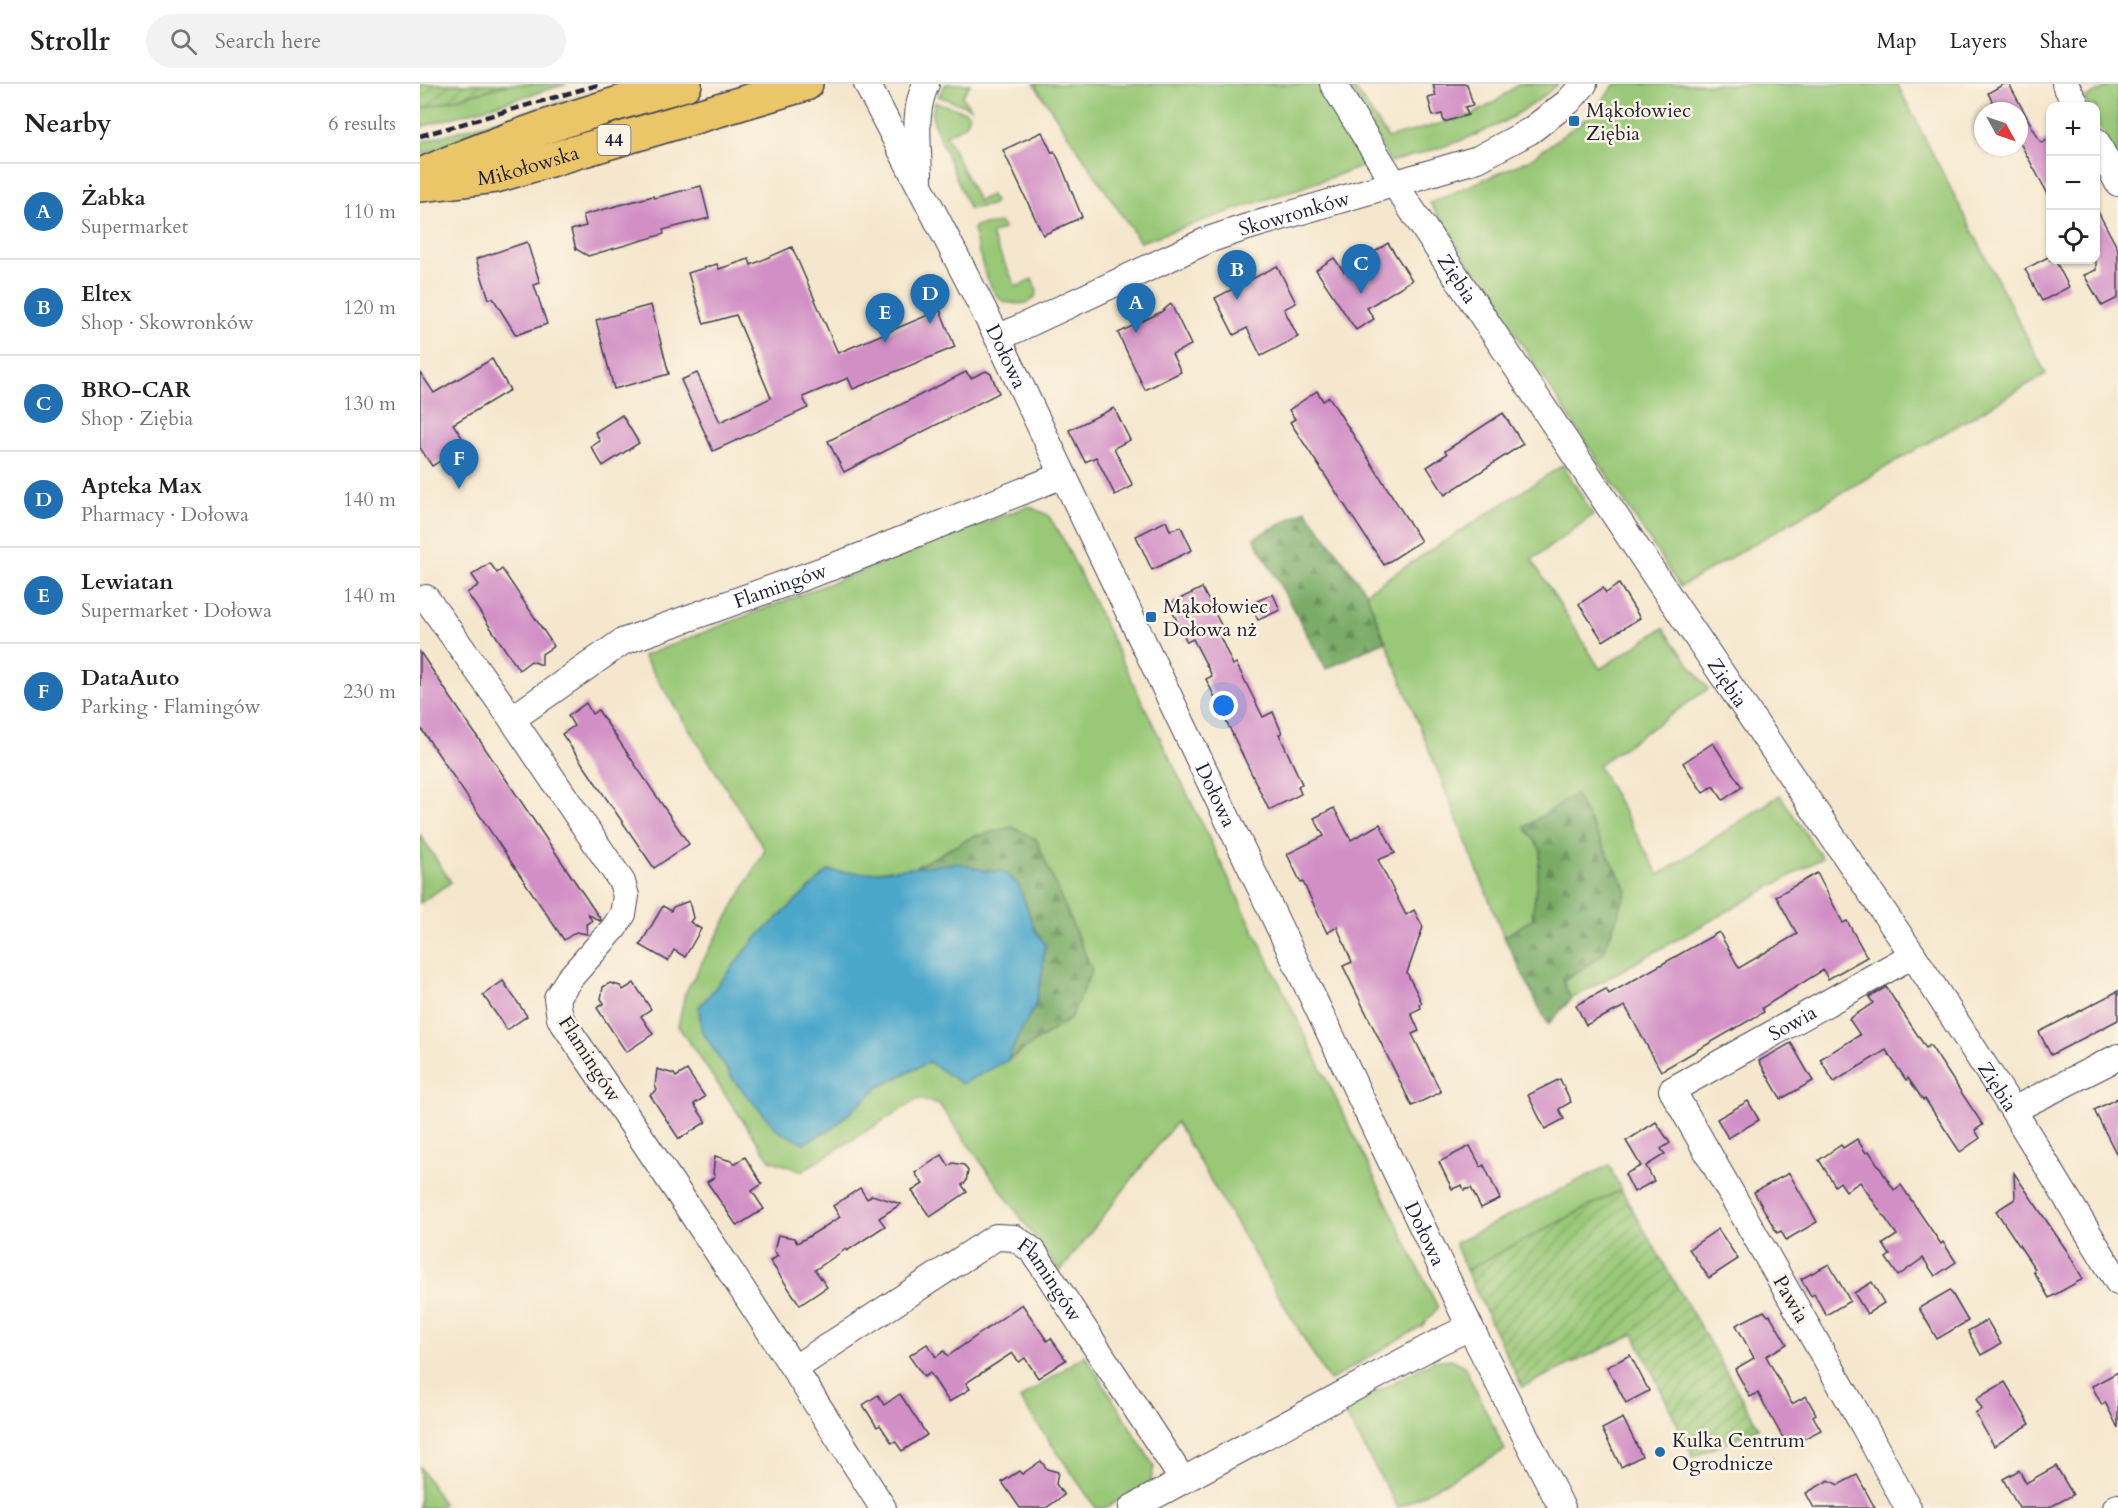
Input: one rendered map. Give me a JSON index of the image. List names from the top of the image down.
{
  "streets": {
    "main road": ["44", "Mikołowska"],
    "street": [
      "Skowronków",
      "Ziębia",
      "Dołowa",
      "Flamingów",
      "Sowia",
      "Pawia"
    ]
  },
  "crossings": [
    ["Skowronków", "Ziębia"],
    ["Skowronków", "Dołowa"],
    ["Ziębia", "Sowia"],
    ["Dołowa", "Flamingów"],
    ["Sowia", "Pawia"]
  ],
  "places": {
    "transit": ["Mąkołowiec Ziębia", "Mąkołowiec Dołowa nż"],
    "other": ["Kulka Centrum Ogrodnicze"]
  },
  "north": "bottom right",
  "page": {
    "header": "Strollr",
    "search": "Search here",
    "nav": ["Map", "Layers", "Share"],
    "heading": ["Nearby", "6 results"],
    "map_buttons": ["+", "−"],
    "list": [
      {
        "mark": "A",
        "name": "Żabka",
        "note": "Supermarket",
        "value": "110 m"
      },
      {
        "mark": "B",
        "name": "Eltex",
        "note": "Shop · Skowronków",
        "value": "120 m"
      },
      {
        "mark": "C",
        "name": "BRO-CAR",
        "note": "Shop · Ziębia",
        "value": "130 m"
      },
      {
        "mark": "D",
        "name": "Apteka Max",
        "note": "Pharmacy · Dołowa",
        "value": "140 m"
      },
      {
        "mark": "E",
        "name": "Lewiatan",
        "note": "Supermarket · Dołowa",
        "value": "140 m"
      },
      {
        "mark": "F",
        "name": "DataAuto",
        "note": "Parking · Flamingów",
        "value": "230 m"
      }
    ],
    "pins": [
      "C",
      "B",
      "D",
      "A",
      "E",
      "F"
    ]
  }
}
